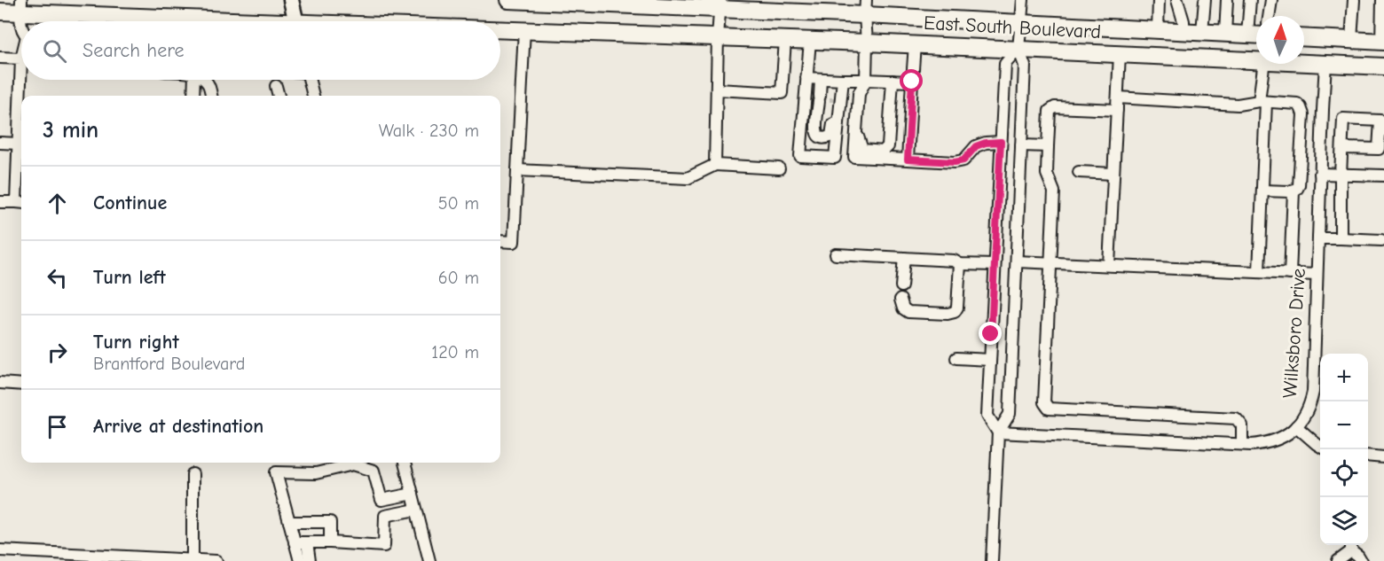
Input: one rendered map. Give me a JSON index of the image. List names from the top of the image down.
{
  "streets": {
    "highway": ["East South Boulevard"],
    "street": ["Wilksboro Drive"]
  },
  "crossings": [
    ["East South Boulevard", "Wilksboro Drive"]
  ],
  "north": "top",
  "page": {
    "search": "Search here",
    "heading": ["3 min", "Walk · 230 m"],
    "list": [
      ["Continue", "50 m"],
      ["Turn left", "60 m"],
      ["Turn right", "Brantford Boulevard", "120 m"],
      "Arrive at destination"
    ],
    "map_buttons": ["+", "−"]
  }
}
